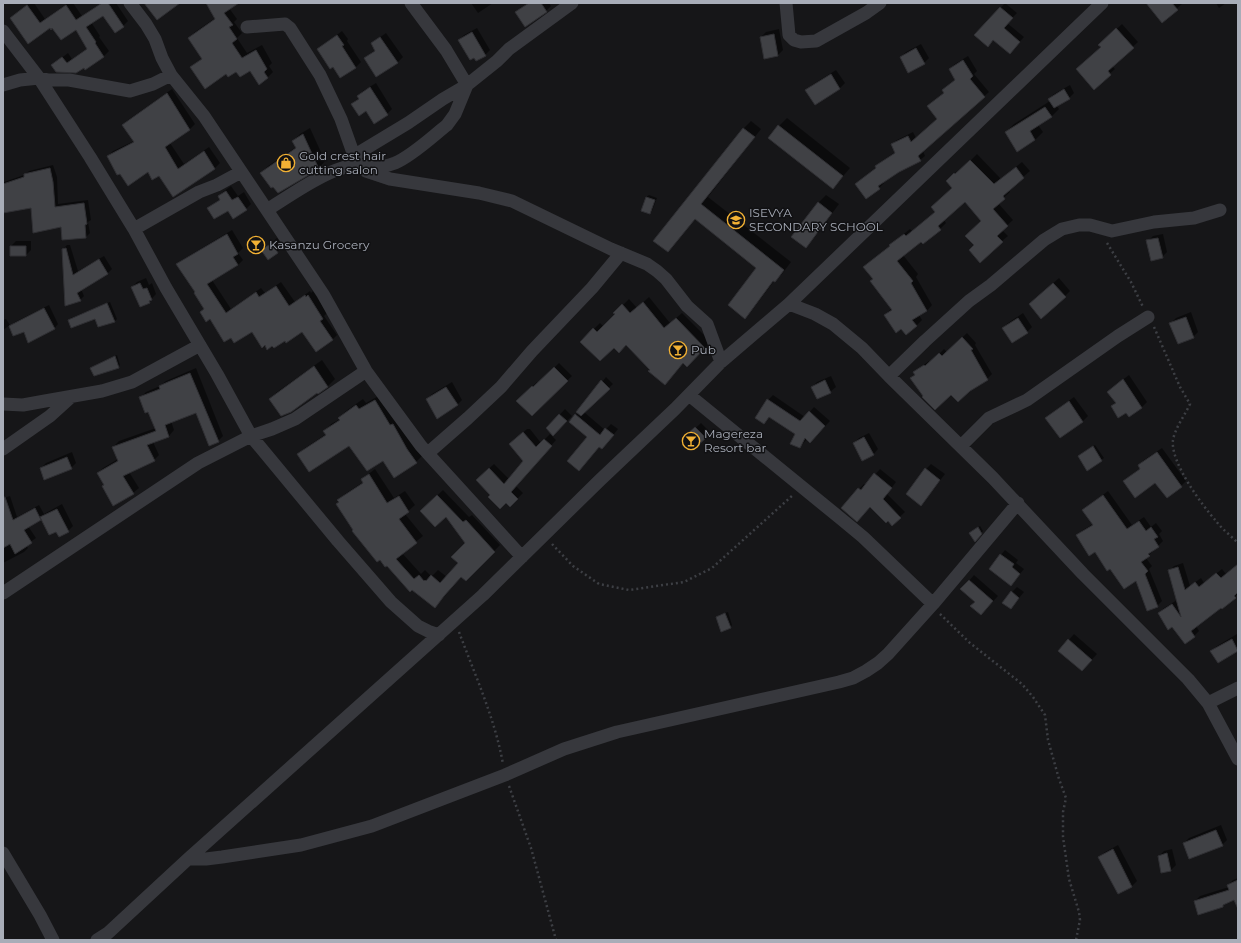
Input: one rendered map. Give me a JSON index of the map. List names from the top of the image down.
{
  "places": {
    "shop": ["Gold crest hair cutting salon"],
    "school or university": ["ISEVYA SECONDARY SCHOOL"],
    "bar": ["Kasanzu Grocery", "Pub", "Magereza Resort bar"]
  }
}
